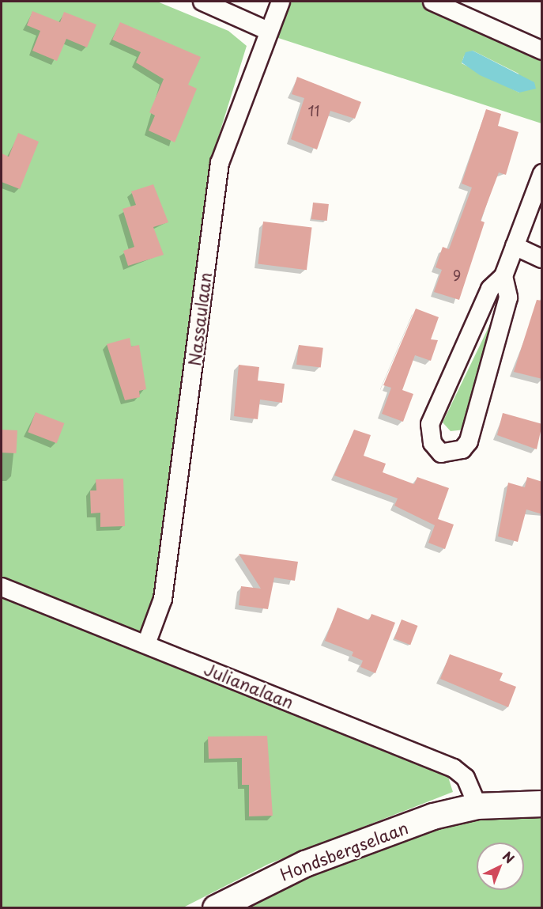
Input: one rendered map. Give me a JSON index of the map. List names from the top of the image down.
{
  "streets": {
    "street": ["Nassaulaan", "Julianalaan", "Hondsbergselaan"]
  },
  "crossings": [
    ["Nassaulaan", "Julianalaan"],
    ["Julianalaan", "Hondsbergselaan"]
  ],
  "house_numbers": ["11", "9"],
  "north": "top right"
}
